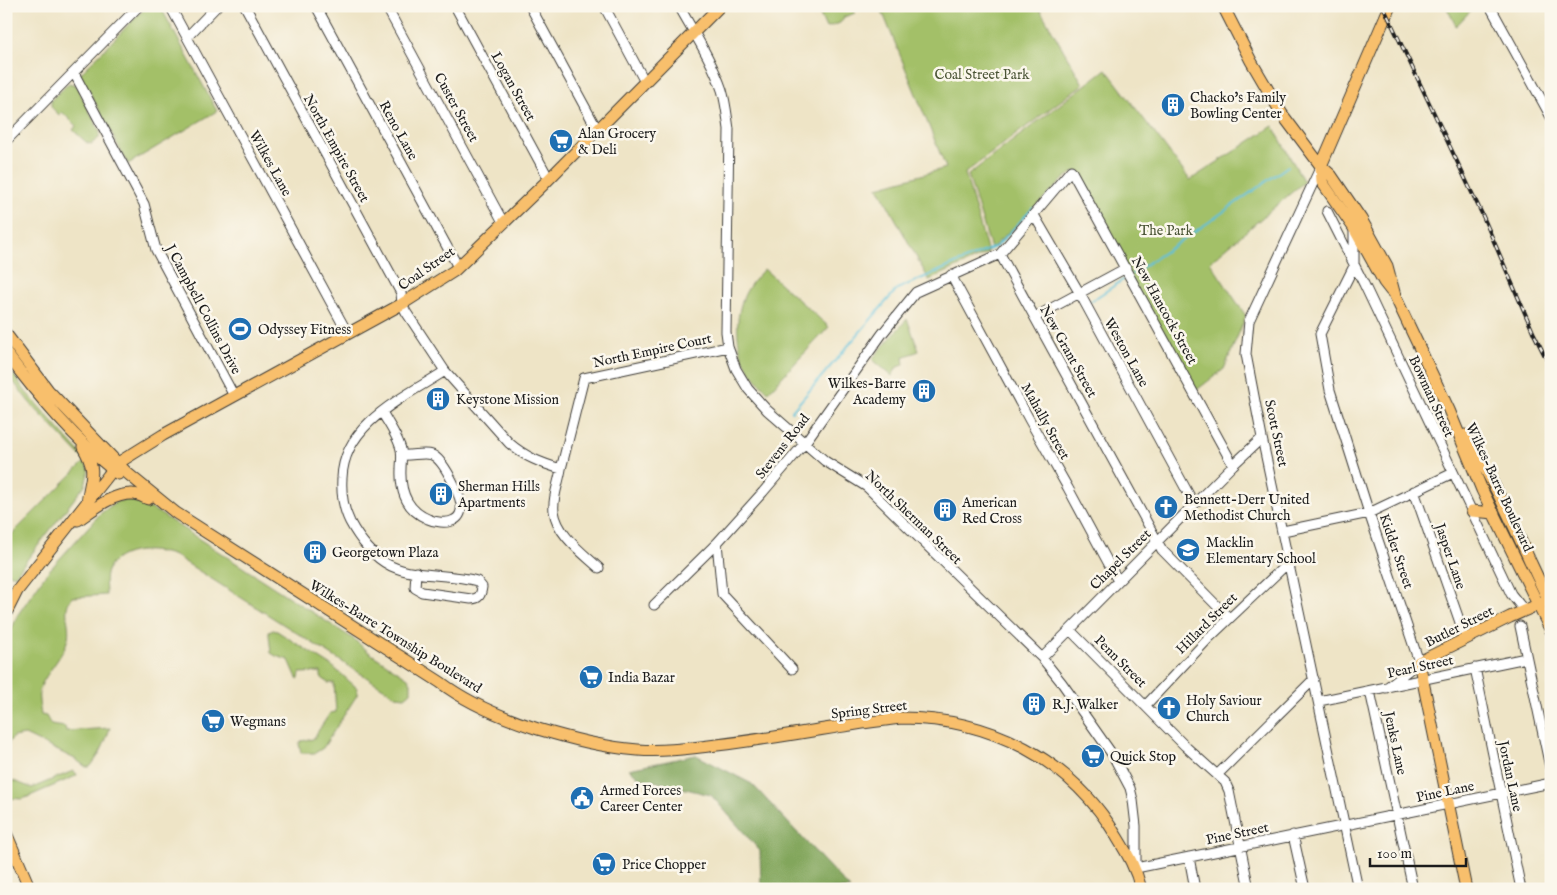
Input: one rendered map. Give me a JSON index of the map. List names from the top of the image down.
{
  "streets": {
    "main road": [
      "Coal Street",
      "Scott Street",
      "Wilkes-Barre Boulevard",
      "Kidder Street",
      "Butler Street",
      "Wilkes-Barre Township Boulevard",
      "Spring Street"
    ],
    "street": [
      "Logan Street",
      "Custer Street",
      "Reno Lane",
      "North Empire Street",
      "Wilkes Lane",
      "J Campbell Collins Drive",
      "New Hancock Street",
      "North Empire Court",
      "New Grant Street",
      "Weston Lane",
      "Bowman Street",
      "Mahally Street",
      "Stevens Road",
      "North Sherman Street",
      "Jasper Lane",
      "Chapel Street",
      "Hillard Street",
      "Penn Street",
      "Pearl Street",
      "Jenks Lane",
      "Jordan Lane",
      "Pine Lane",
      "Pine Street"
    ]
  },
  "crossings": [
    ["Logan Street", "Coal Street"],
    ["Custer Street", "Coal Street"],
    ["Reno Lane", "Coal Street"],
    ["North Empire Street", "Coal Street"],
    ["Wilkes Lane", "Coal Street"],
    ["Coal Street", "J Campbell Collins Drive"],
    ["Coal Street", "North Sherman Street"],
    ["Coal Street", "Wilkes-Barre Township Boulevard"],
    ["New Hancock Street", "Weston Lane"],
    ["New Hancock Street", "Chapel Street"],
    ["North Empire Court", "North Sherman Street"],
    ["New Grant Street", "Chapel Street"],
    ["New Grant Street", "Hillard Street"],
    ["Weston Lane", "Chapel Street"],
    ["Bowman Street", "Kidder Street"],
    ["Bowman Street", "Butler Street"],
    ["Mahally Street", "Stevens Road"],
    ["Mahally Street", "Chapel Street"],
    ["Scott Street", "Wilkes-Barre Boulevard"],
    ["Scott Street", "Chapel Street"],
    ["Scott Street", "Hillard Street"],
    ["Scott Street", "Pearl Street"],
    ["Scott Street", "Pine Lane"],
    ["Scott Street", "Pine Street"],
    ["Stevens Road", "North Sherman Street"],
    ["Wilkes-Barre Boulevard", "Kidder Street"],
    ["Wilkes-Barre Boulevard", "Butler Street"],
    ["North Sherman Street", "Chapel Street"],
    ["North Sherman Street", "Spring Street"],
    ["North Sherman Street", "Pine Street"],
    ["Kidder Street", "Butler Street"],
    ["Kidder Street", "Pearl Street"],
    ["Kidder Street", "Pine Lane"],
    ["Chapel Street", "Penn Street"],
    ["Hillard Street", "Penn Street"],
    ["Butler Street", "Pearl Street"],
    ["Wilkes-Barre Township Boulevard", "Spring Street"],
    ["Penn Street", "Pine Street"],
    ["Pearl Street", "Jenks Lane"],
    ["Pearl Street", "Jordan Lane"],
    ["Spring Street", "Pine Street"],
    ["Jenks Lane", "Pine Lane"],
    ["Jordan Lane", "Pine Lane"],
    ["Pine Lane", "Pine Street"]
  ],
  "parks": ["Coal Street Park", "The Park"],
  "places": {
    "building": [
      "Chacko's Family Bowling Center",
      "Wilkes-Barre Academy",
      "Keystone Mission",
      "Sherman Hills Apartments",
      "American Red Cross",
      "Georgetown Plaza",
      "R.J. Walker"
    ],
    "supermarket": [
      "Alan Grocery & Deli",
      "India Bazar",
      "Wegmans",
      "Quick Stop",
      "Price Chopper"
    ],
    "sports": ["Odyssey Fitness"],
    "church": ["Bennett-Derr United Methodist Church", "Holy Saviour Church"],
    "school or university": ["Macklin Elementary School"],
    "public building": ["Armed Forces Career Center"]
  },
  "scale_bar": "100 m"
}
